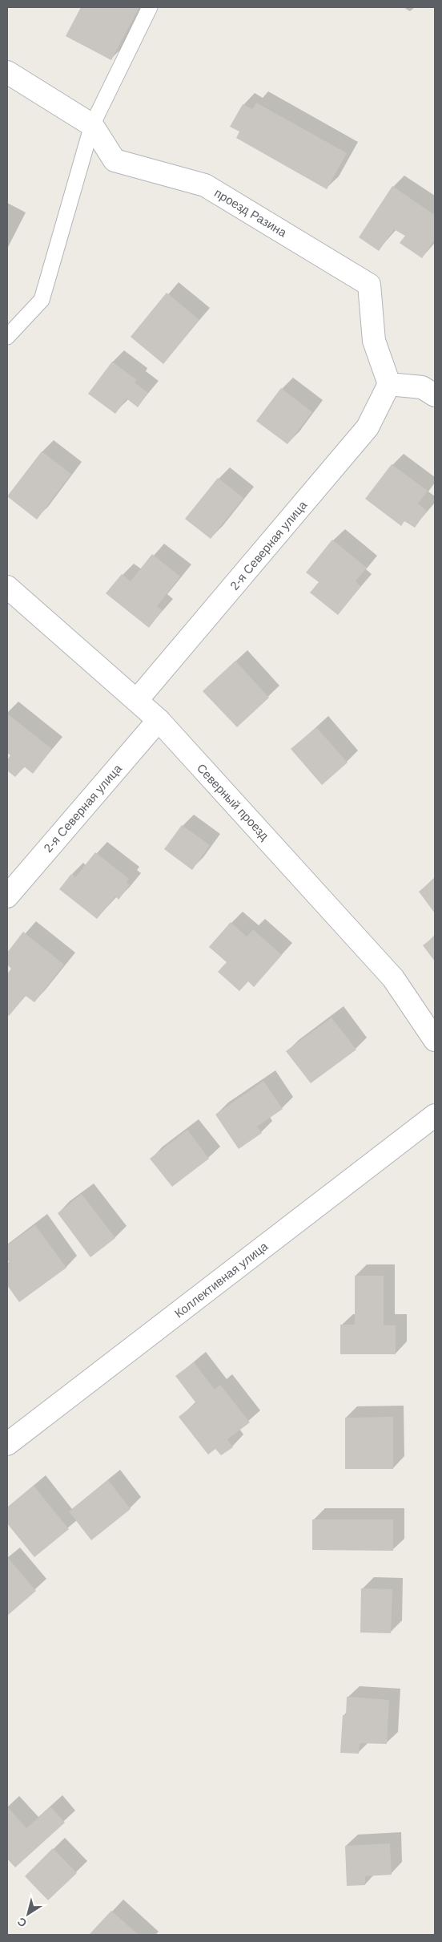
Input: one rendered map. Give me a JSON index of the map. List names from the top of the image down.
{
  "streets": {
    "street": [
      "проезд Разина",
      "2-я Северная улица",
      "Северный проезд",
      "Коллективная улица"
    ]
  },
  "crossings": [
    ["проезд Разина", "2-я Северная улица"],
    ["2-я Северная улица", "Северный проезд"]
  ],
  "north": "bottom left"
}
